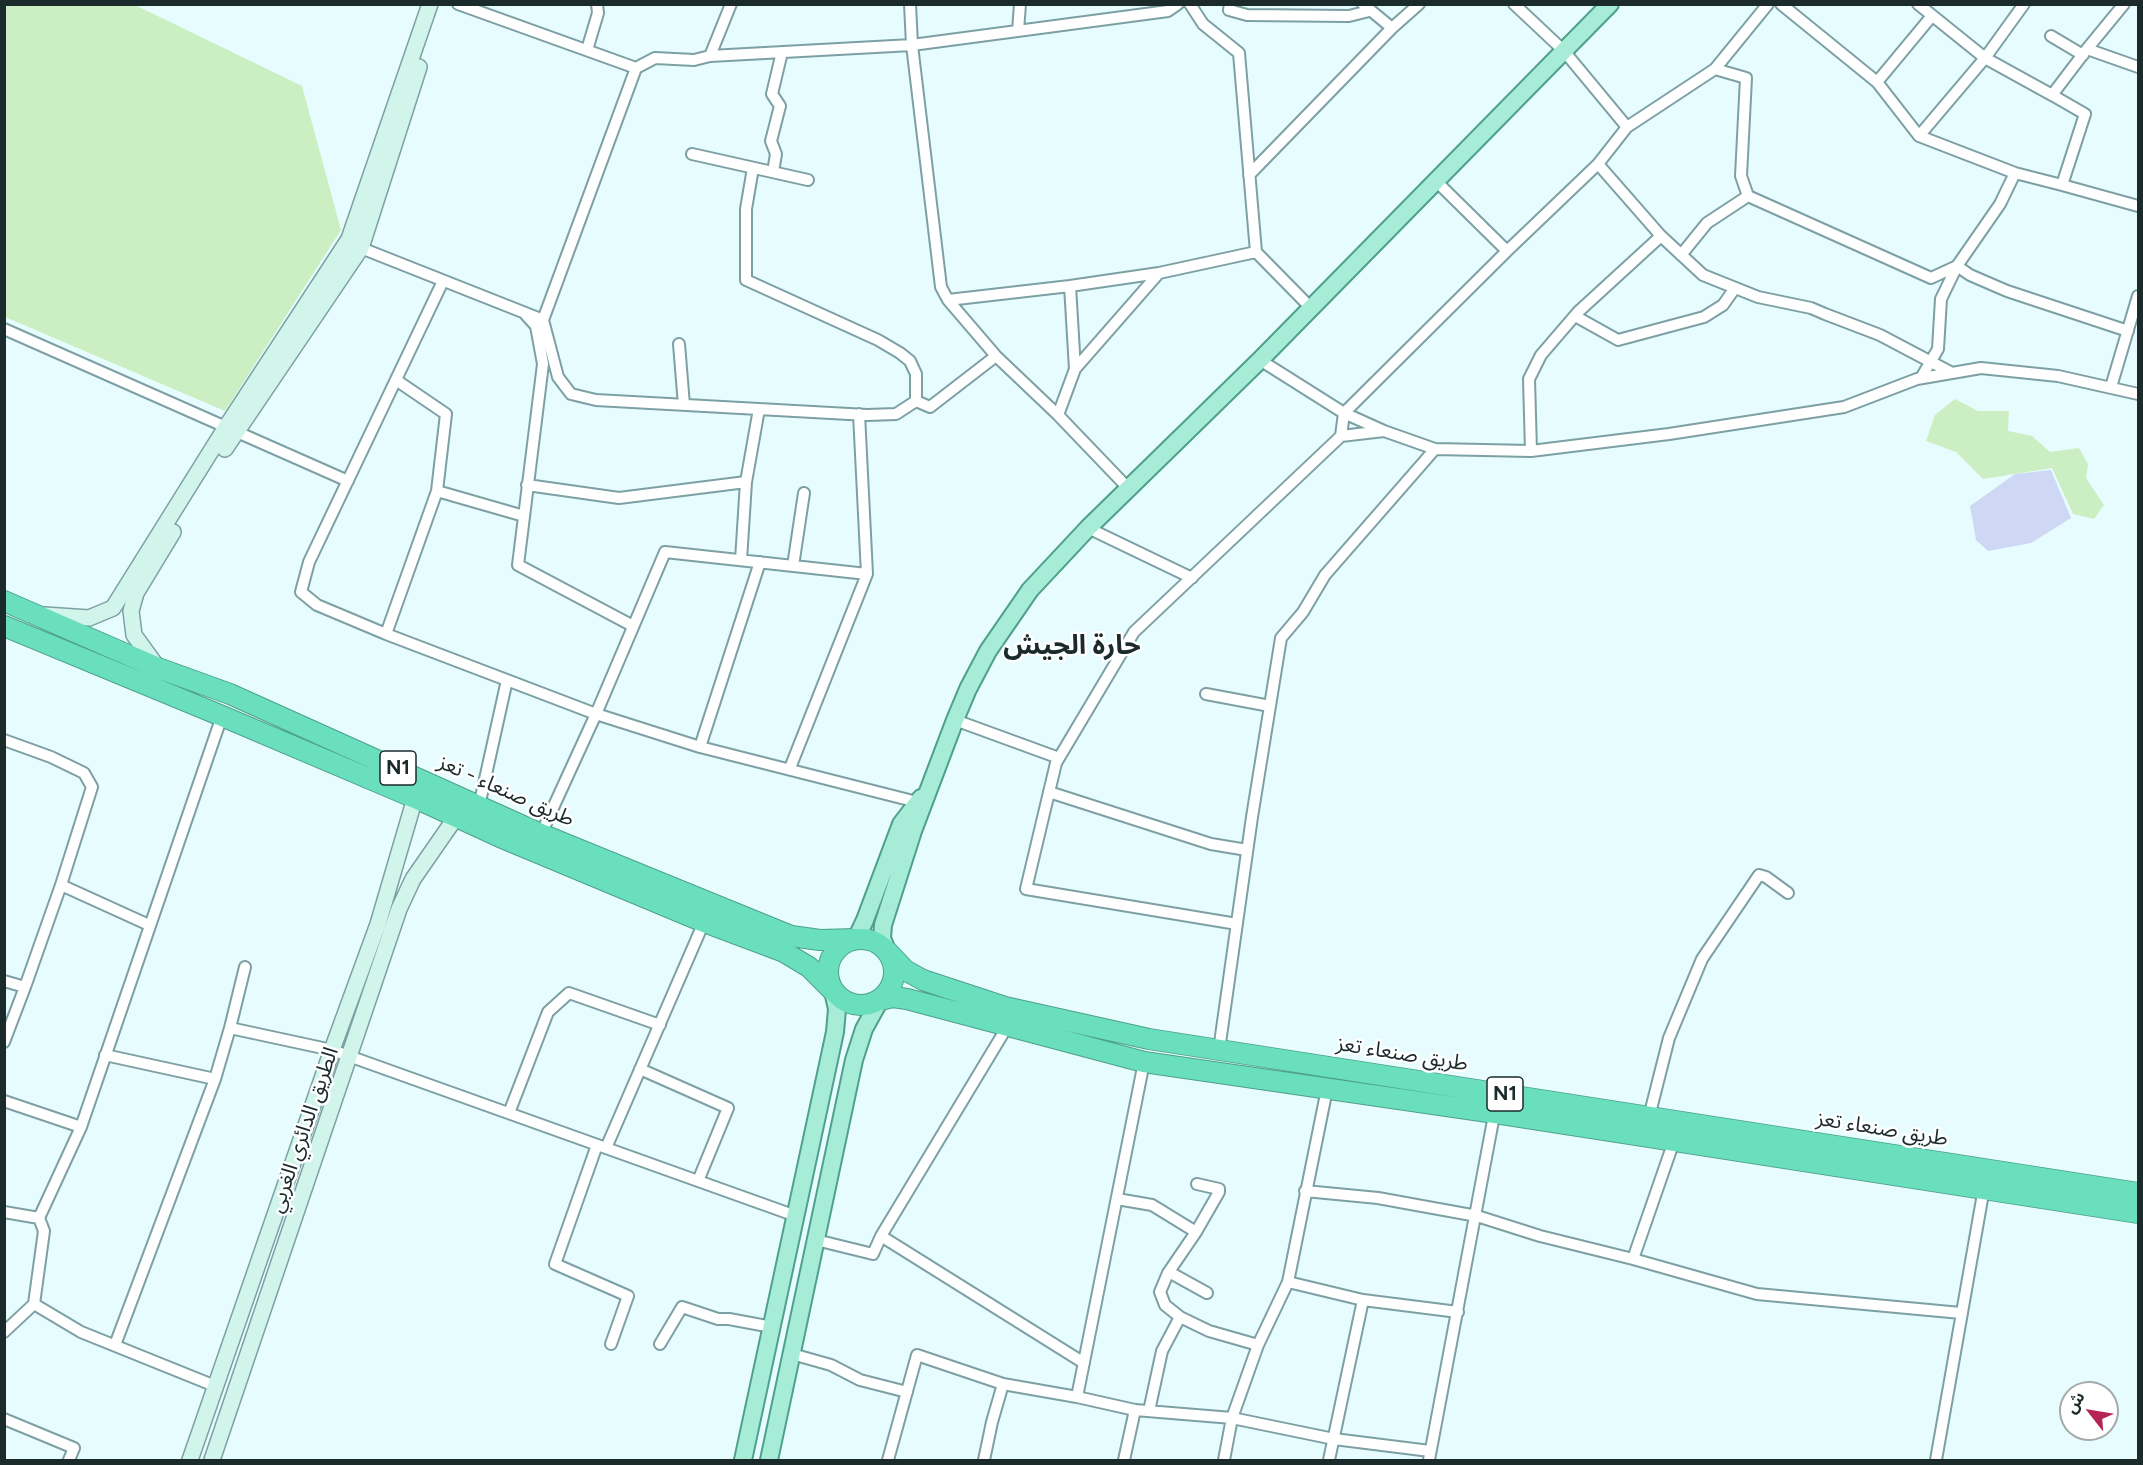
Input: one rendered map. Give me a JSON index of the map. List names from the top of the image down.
{
  "streets": {
    "highway": ["N1", "طريق صنعاء - تعز", "طريق صنعاء تعز"],
    "main road": ["الطريق الدائري الغربي"]
  },
  "crossings": [
    ["طريق صنعاء - تعز", "الطريق الدائري الغربي"]
  ],
  "districts": ["حارة الجيش"],
  "north": "top left"
}
